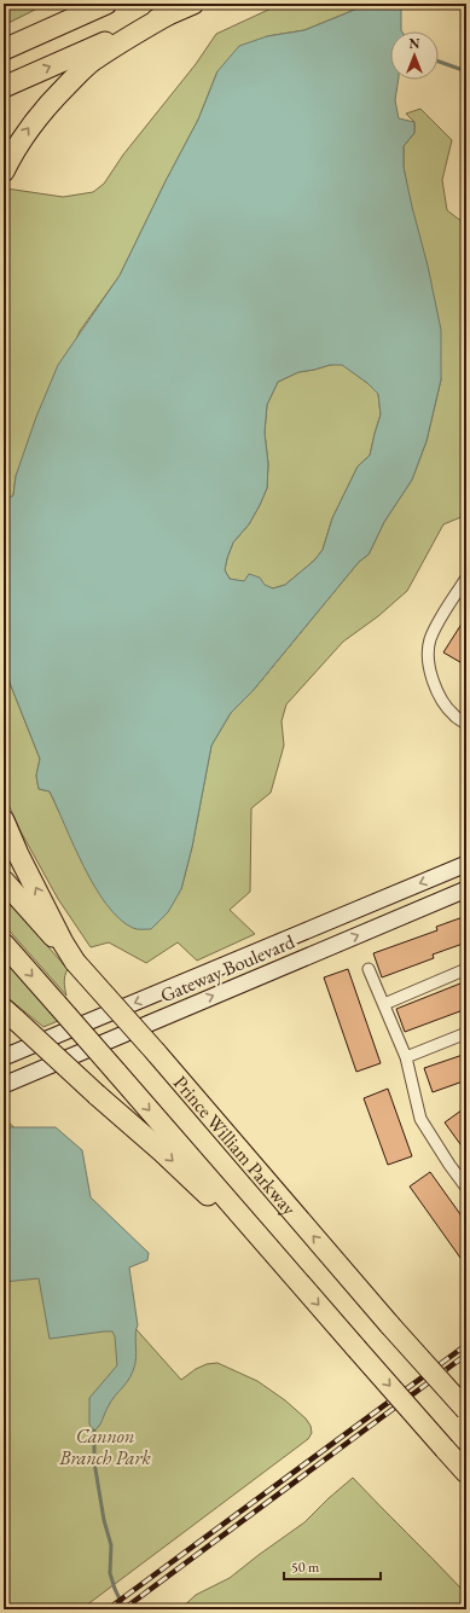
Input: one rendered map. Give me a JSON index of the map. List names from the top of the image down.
{
  "streets": {
    "highway": ["Prince William Parkway"],
    "street": ["Gateway Boulevard"]
  },
  "parks": ["Cannon Branch Park"],
  "scale_bar": "50 m",
  "north": "top"
}
